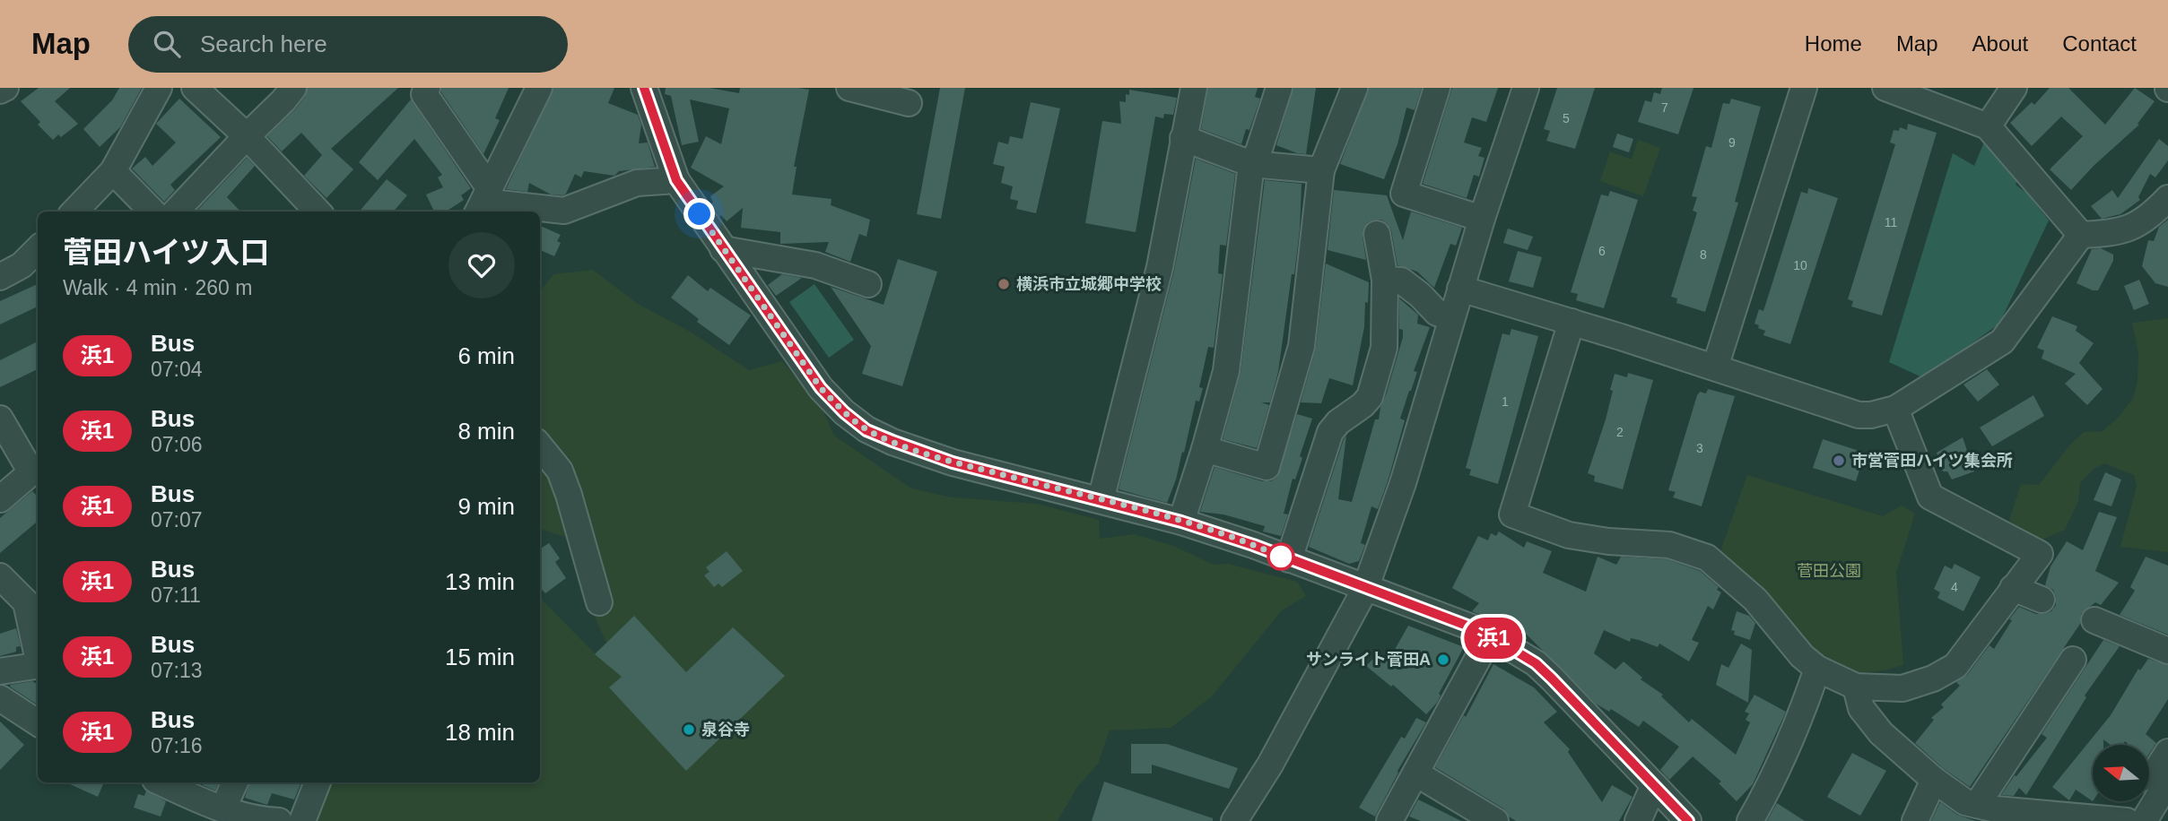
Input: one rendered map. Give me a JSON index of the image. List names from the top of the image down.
{
  "parks": ["菅田公園"],
  "places": [
    "横浜市立城郷中学校",
    "市営菅田ハイツ集会所",
    "サンライト菅田A",
    "泉谷寺"
  ],
  "lines": ["bus line 浜1"],
  "house_numbers": [
    "7",
    "5",
    "9",
    "11",
    "6",
    "8",
    "10",
    "1",
    "2",
    "3",
    "4"
  ],
  "north": "left",
  "page": {
    "header": "Map",
    "search": "Search here",
    "nav": [
      "Home",
      "Map",
      "About",
      "Contact"
    ],
    "on_map": "浜1",
    "heading": ["菅田ハイツ入口", "Walk · 4 min · 260 m"],
    "list": [
      {
        "mark": "浜1",
        "name": "Bus",
        "note": "07:04",
        "value": "6 min"
      },
      {
        "mark": "浜1",
        "name": "Bus",
        "note": "07:06",
        "value": "8 min"
      },
      {
        "mark": "浜1",
        "name": "Bus",
        "note": "07:07",
        "value": "9 min"
      },
      {
        "mark": "浜1",
        "name": "Bus",
        "note": "07:11",
        "value": "13 min"
      },
      {
        "mark": "浜1",
        "name": "Bus",
        "note": "07:13",
        "value": "15 min"
      },
      {
        "mark": "浜1",
        "name": "Bus",
        "note": "07:16",
        "value": "18 min"
      }
    ]
  }
}
